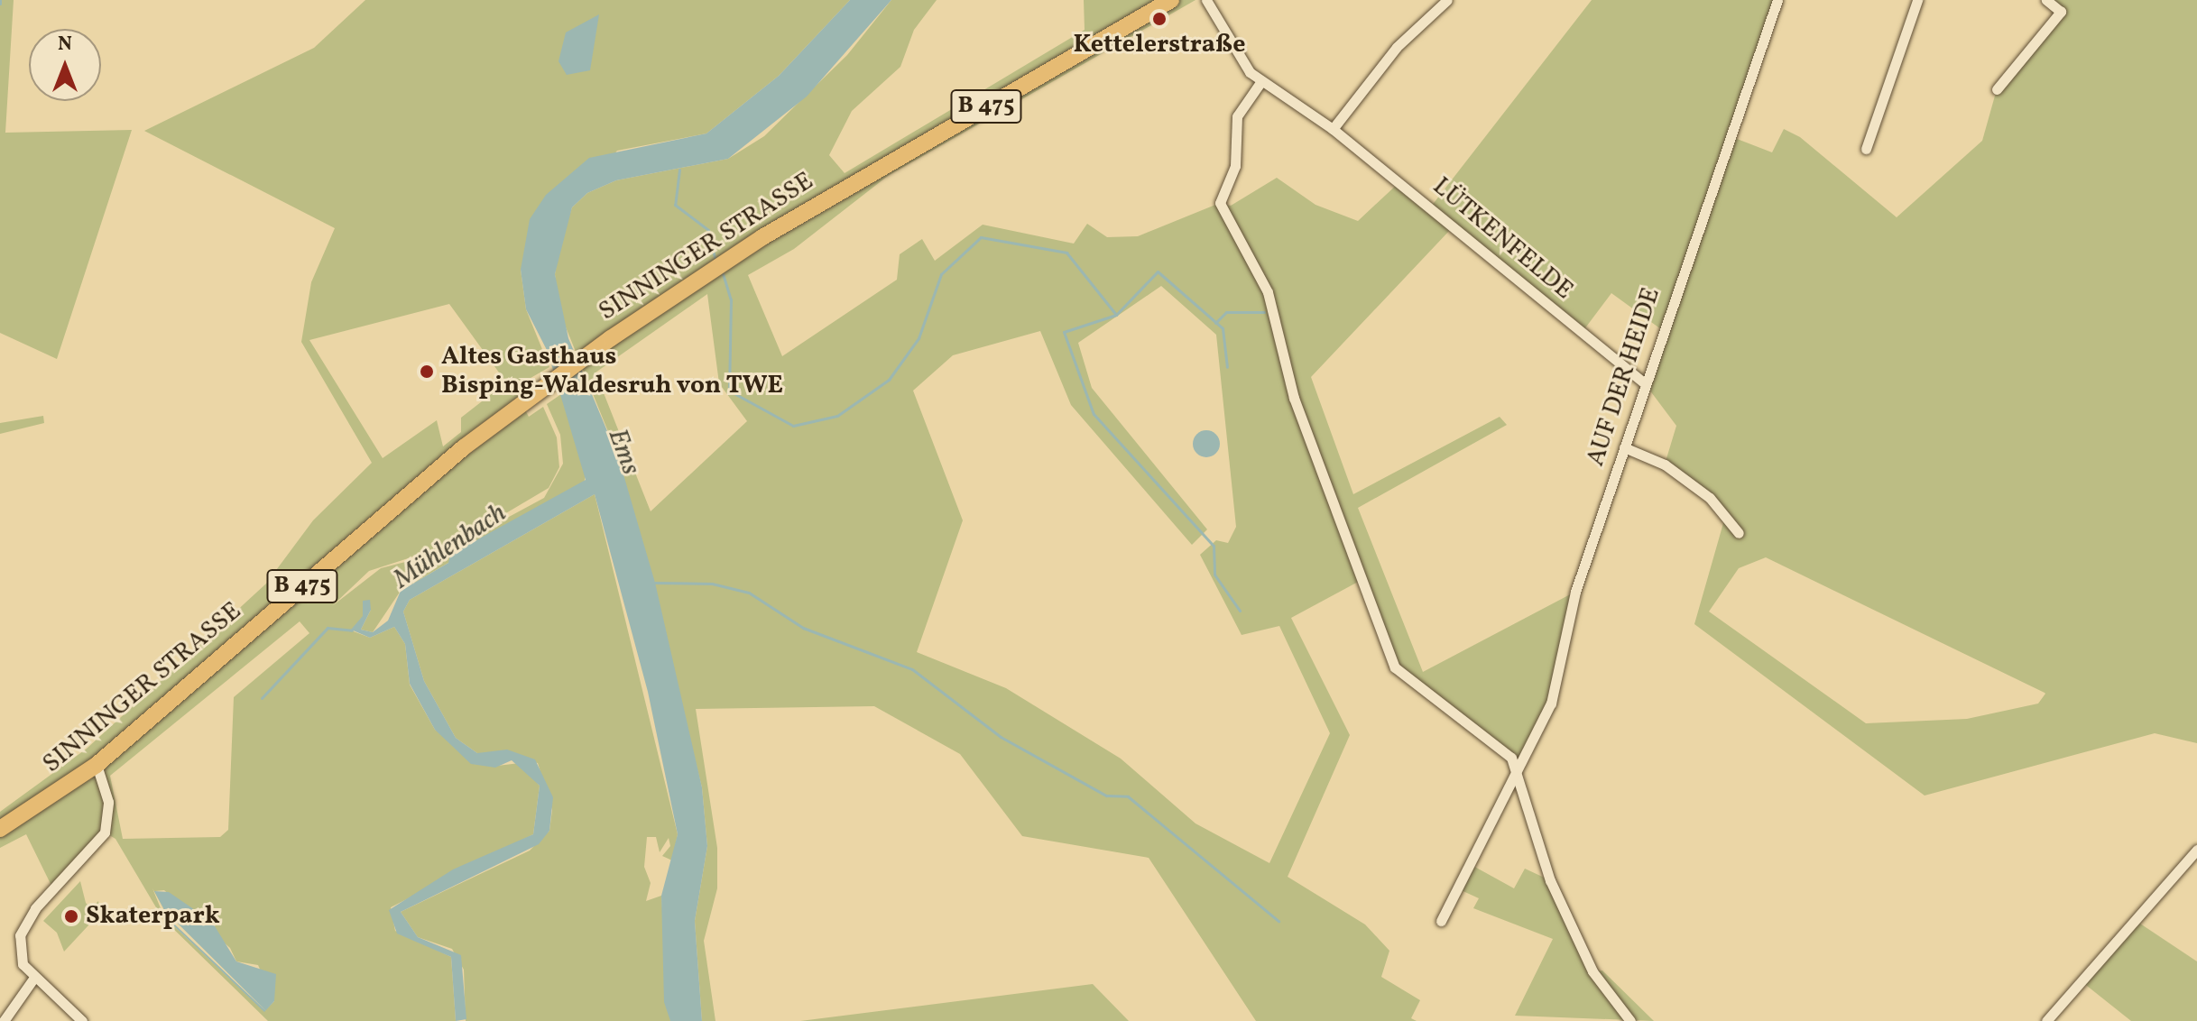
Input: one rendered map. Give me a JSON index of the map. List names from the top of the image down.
{
  "streets": {
    "main road": ["B 475", "SINNINGER STRASSE"],
    "street": ["LÜTKENFELDE", "AUF DER HEIDE"]
  },
  "crossings": [
    ["LÜTKENFELDE", "AUF DER HEIDE"]
  ],
  "water": ["Ems", "Mühlenbach"],
  "places": ["Kettelerstraße", "Altes Gasthaus Bisping-Waldesruh von TWE", "Skaterpark"],
  "north": "top"
}
